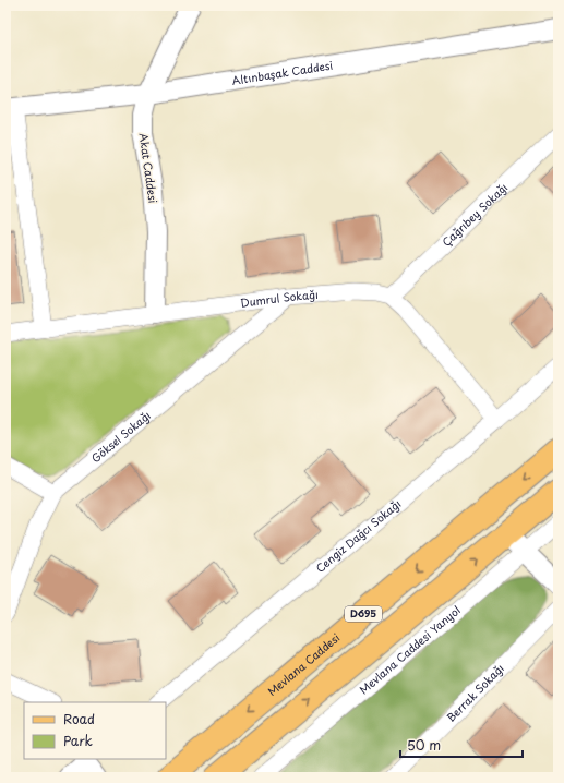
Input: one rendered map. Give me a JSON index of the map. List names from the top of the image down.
{
  "streets": {
    "main road": ["D695", "Mevlana Caddesi"],
    "street": [
      "Altınbaşak Caddesi",
      "Akat Caddesi",
      "Çağrıbey Sokağı",
      "Dumrul Sokağı",
      "Göksel Sokağı",
      "Cengiz Dağcı Sokağı",
      "Mevlana Caddesi Yanyol",
      "Berrak Sokağı"
    ]
  },
  "crossings": [
    ["Altınbaşak Caddesi", "Akat Caddesi"],
    ["Akat Caddesi", "Dumrul Sokağı"],
    ["Çağrıbey Sokağı", "Dumrul Sokağı"],
    ["Dumrul Sokağı", "Göksel Sokağı"]
  ],
  "legend": ["Road", "Park"],
  "scale_bar": "50 m"
}
